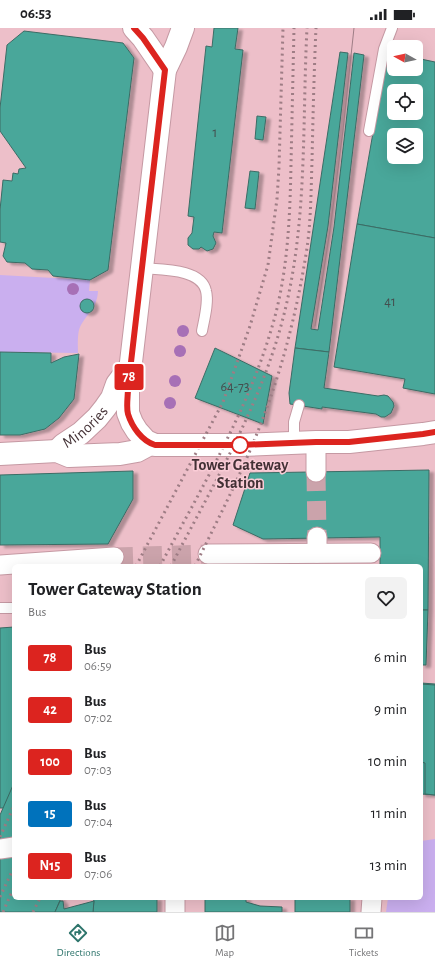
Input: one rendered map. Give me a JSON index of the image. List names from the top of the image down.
{
  "streets": {
    "main road": ["Minories"]
  },
  "places": ["Tower Gateway Station"],
  "lines": ["bus line 78"],
  "house_numbers": ["1", "41", "64-73"],
  "north": "left",
  "page": {
    "status": "06:53",
    "on_map": "78",
    "heading": ["Tower Gateway Station", "Bus"],
    "list": [
      {
        "mark": "78",
        "name": "Bus",
        "note": "06:59",
        "value": "6 min"
      },
      {
        "mark": "42",
        "name": "Bus",
        "note": "07:02",
        "value": "9 min"
      },
      {
        "mark": "100",
        "name": "Bus",
        "note": "07:03",
        "value": "10 min"
      },
      {
        "mark": "15",
        "name": "Bus",
        "note": "07:04",
        "value": "11 min"
      },
      {
        "mark": "N15",
        "name": "Bus",
        "note": "07:06",
        "value": "13 min"
      }
    ],
    "tabs": ["Directions", "Map", "Tickets"]
  }
}
